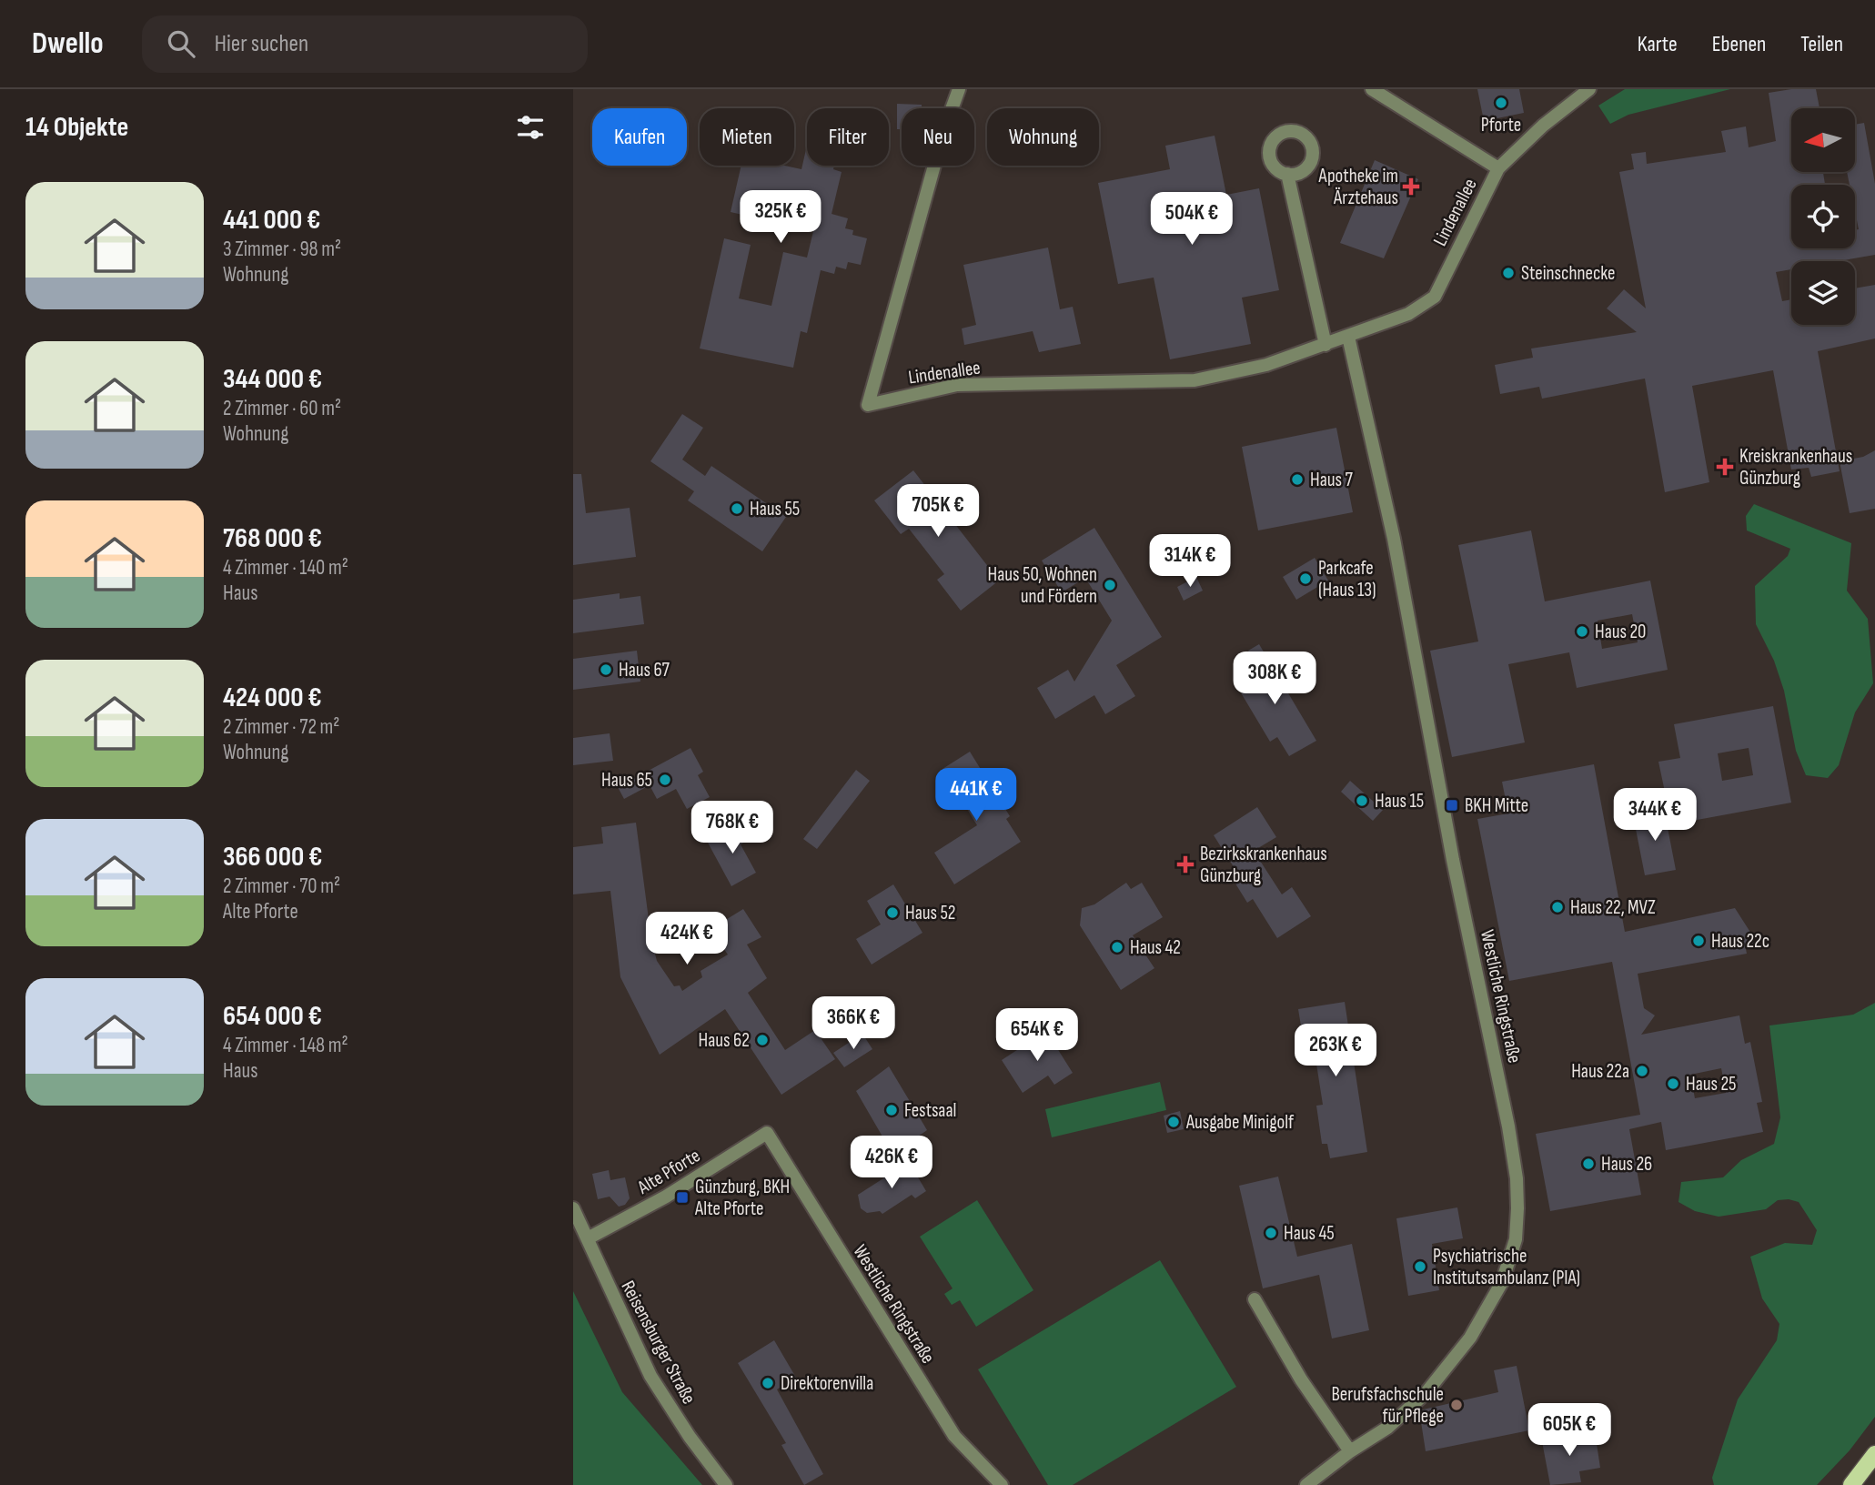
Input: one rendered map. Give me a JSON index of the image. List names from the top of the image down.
{
  "streets": {
    "street": [
      "Lindenallee",
      "Westliche Ringstraße",
      "Alte Pforte",
      "Reisensburger Straße"
    ]
  },
  "crossings": [
    ["Lindenallee", "Westliche Ringstraße"],
    ["Westliche Ringstraße", "Alte Pforte"],
    ["Alte Pforte", "Reisensburger Straße"]
  ],
  "places": {
    "other": [
      "Pforte",
      "Steinschnecke",
      "Haus 7",
      "Haus 55",
      "Parkcafe (Haus 13)",
      "Haus 50, Wohnen und Fördern",
      "Haus 20",
      "Haus 67",
      "Haus 65",
      "Haus 15",
      "Haus 22, MVZ",
      "Haus 52",
      "Haus 22c",
      "Haus 42",
      "Haus 62",
      "Haus 22a",
      "Haus 25",
      "Festsaal",
      "Ausgabe Minigolf",
      "Haus 26",
      "Haus 45",
      "Psychiatrische Institutsambulanz (PIA)",
      "Direktorenvilla",
      "Berufsfachschule für Pflege"
    ],
    "health": ["Apotheke im Ärztehaus", "Kreiskrankenhaus Günzburg", "Bezirkskrankenhaus Günzburg"],
    "transit": ["BKH Mitte", "Günzburg, BKH Alte Pforte"]
  },
  "north": "left",
  "page": {
    "header": "Dwello",
    "search": "Hier suchen",
    "nav": ["Karte", "Ebenen", "Teilen"],
    "heading": "14 Objekte",
    "chip": [
      "Kaufen",
      "Mieten",
      "Filter",
      "Neu",
      "Wohnung"
    ],
    "list": [
      {
        "name": "441 000 €",
        "note": "3 Zimmer · 98 m² · Wohnung"
      },
      {
        "name": "344 000 €",
        "note": "2 Zimmer · 60 m² · Wohnung"
      },
      {
        "name": "768 000 €",
        "note": "4 Zimmer · 140 m² · Haus"
      },
      {
        "name": "424 000 €",
        "note": "2 Zimmer · 72 m² · Wohnung"
      },
      {
        "name": "366 000 €",
        "note": "2 Zimmer · 70 m² · Alte Pforte"
      },
      {
        "name": "654 000 €",
        "note": "4 Zimmer · 148 m² · Haus"
      }
    ],
    "price": [
      "325K €",
      "504K €",
      "705K €",
      "314K €",
      "308K €",
      "441K €",
      "344K €",
      "768K €",
      "424K €",
      "366K €",
      "654K €",
      "263K €",
      "426K €",
      "605K €"
    ]
  }
}
